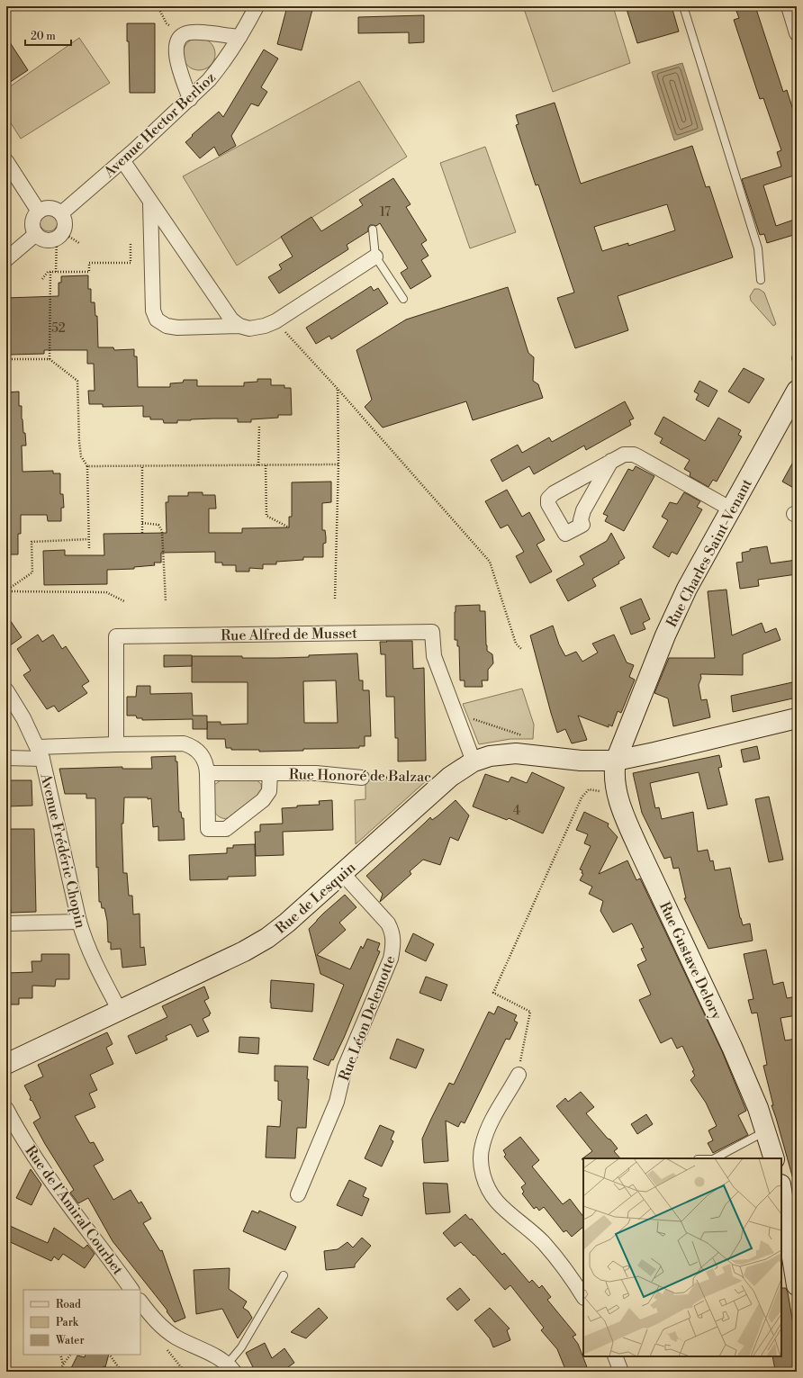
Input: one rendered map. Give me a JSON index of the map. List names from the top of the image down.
{
  "streets": {
    "street": [
      "Avenue Hector Berlioz",
      "Rue Charles Saint-Venant",
      "Rue Alfred de Musset",
      "Rue Honoré de Balzac",
      "Avenue Frédéric Chopin",
      "Rue de Lesquin",
      "Rue Gustave Delory",
      "Rue Léon Delemotte",
      "Rue de l'Amiral Courbet"
    ]
  },
  "crossings": [
    ["Rue Charles Saint-Venant", "Rue de Lesquin"],
    ["Rue Charles Saint-Venant", "Rue Gustave Delory"],
    ["Rue Alfred de Musset", "Rue Honoré de Balzac"],
    ["Rue Alfred de Musset", "Rue de Lesquin"],
    ["Rue Honoré de Balzac", "Avenue Frédéric Chopin"],
    ["Rue Honoré de Balzac", "Rue de Lesquin"],
    ["Avenue Frédéric Chopin", "Rue de Lesquin"],
    ["Rue de Lesquin", "Rue Gustave Delory"],
    ["Rue de Lesquin", "Rue Léon Delemotte"]
  ],
  "house_numbers": ["17", "52", "4"],
  "legend": ["Road", "Park", "Water"],
  "scale_bar": "20 m"
}
